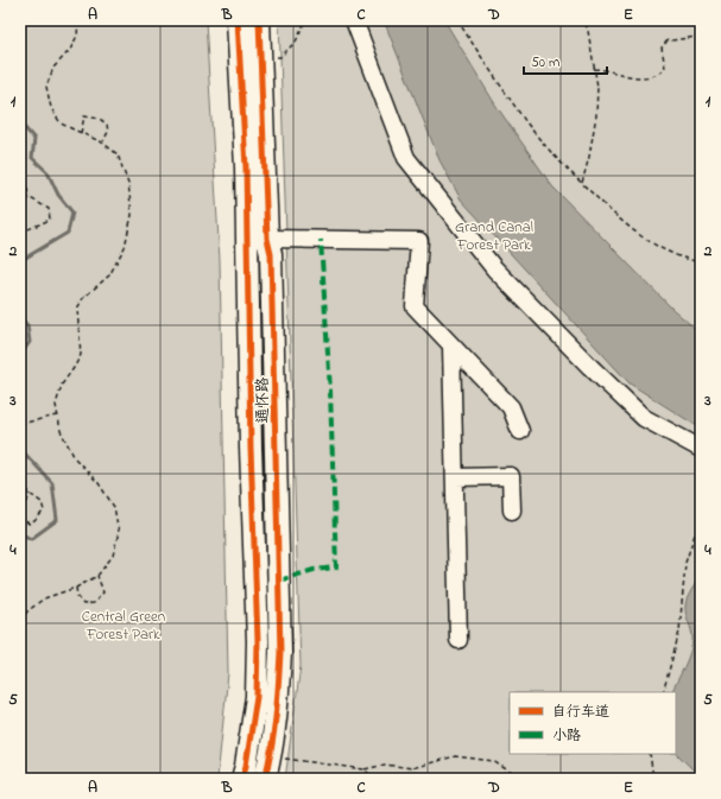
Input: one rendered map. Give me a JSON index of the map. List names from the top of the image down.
{
  "streets": {
    "main road": ["通怀路"]
  },
  "parks": ["Grand Canal Forest Park", "Central Green Forest Park"],
  "legend": ["自行车道", "小路"],
  "scale_bar": "50 m",
  "grid": {
    "columns": [
      "A",
      "B",
      "C",
      "D",
      "E"
    ],
    "rows": [
      "1",
      "2",
      "3",
      "4",
      "5"
    ]
  }
}
